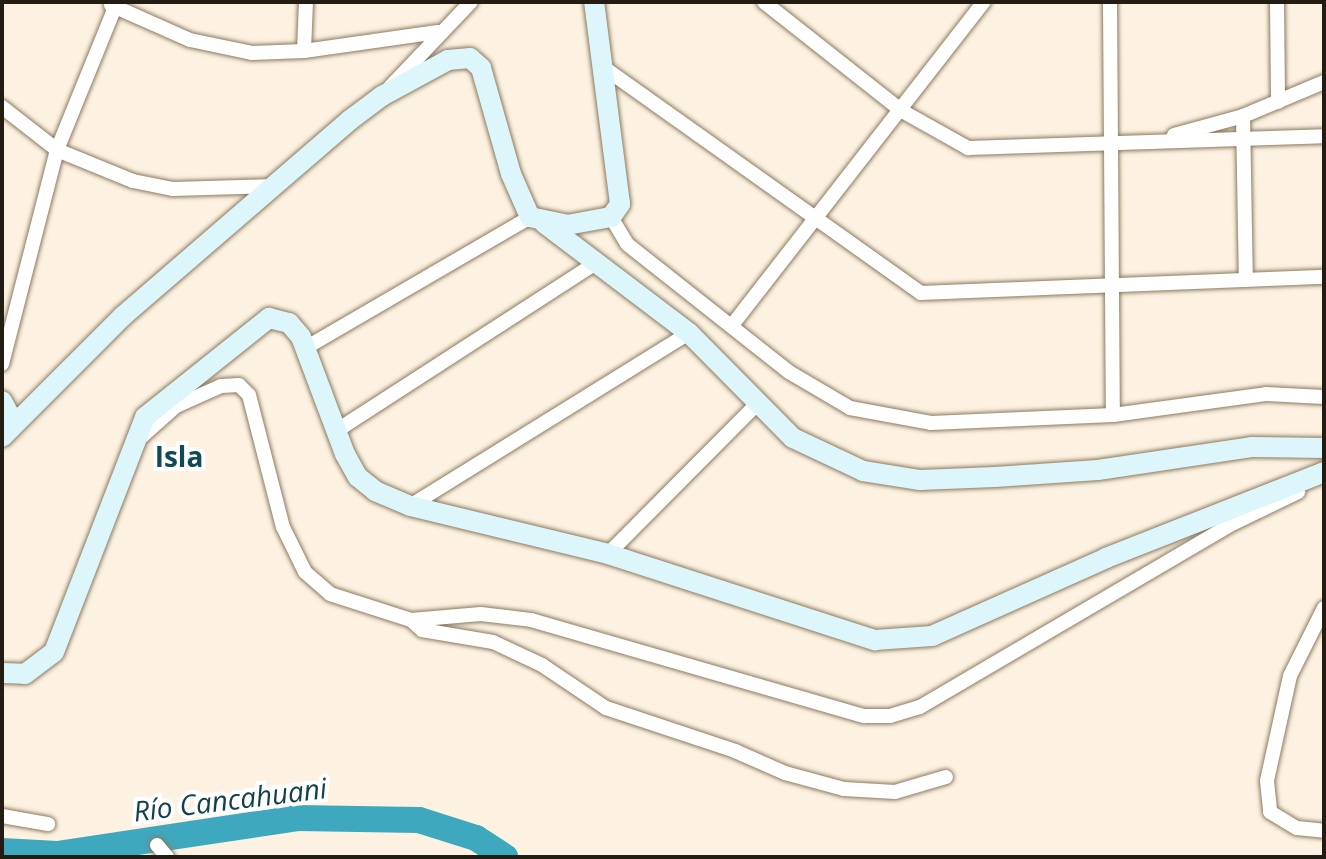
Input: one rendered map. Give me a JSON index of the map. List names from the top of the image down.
{
  "districts": ["Isla"],
  "water": ["Río Cancahuani"]
}
